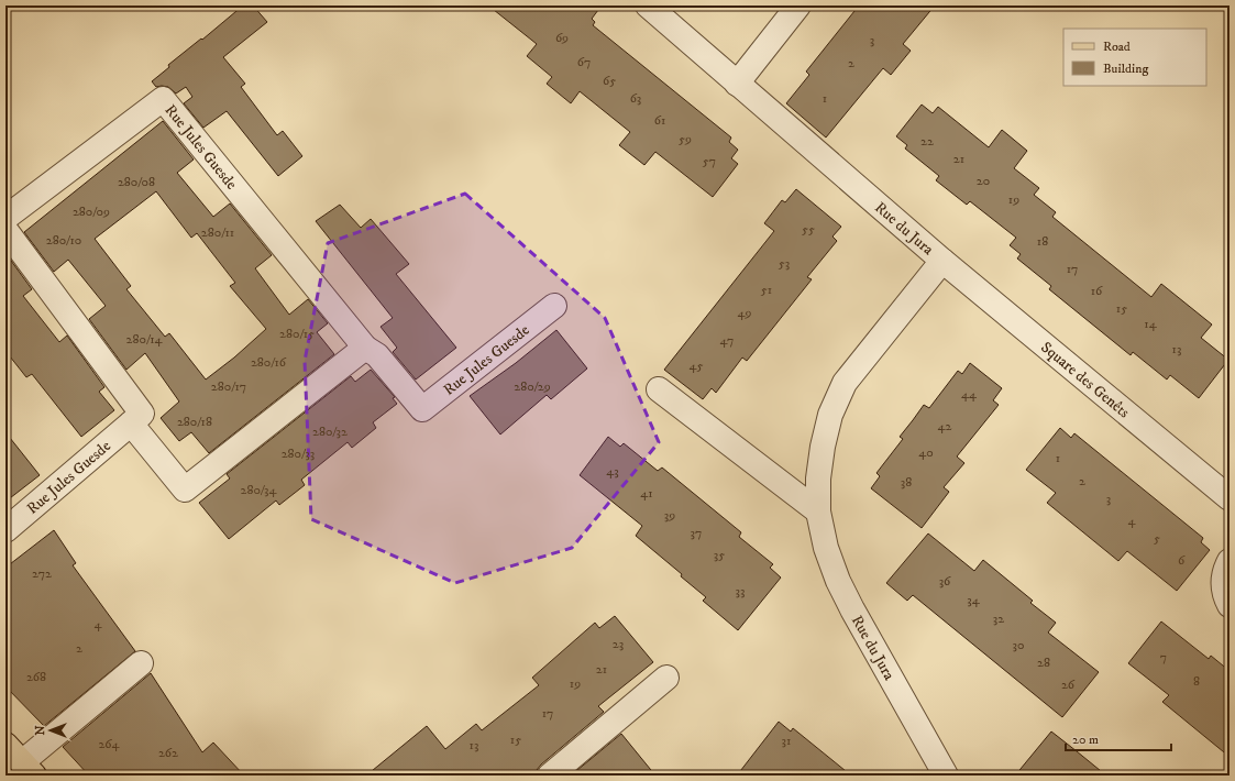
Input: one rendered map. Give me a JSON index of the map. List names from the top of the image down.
{
  "streets": {
    "street": ["Rue Jules Guesde", "Rue du Jura", "Square des Genêts"]
  },
  "crossings": [
    ["Rue du Jura", "Square des Genêts"]
  ],
  "house_numbers": [
    "69",
    "3",
    "67",
    "2",
    "65",
    "63",
    "1",
    "61",
    "59",
    "22",
    "21",
    "57",
    "20",
    "280/08",
    "19",
    "280/09",
    "55",
    "280/11",
    "280/10",
    "18",
    "53",
    "17",
    "51",
    "16",
    "15",
    "49",
    "14",
    "280/15",
    "280/14",
    "47",
    "13",
    "280/16",
    "45",
    "280/17",
    "280/29",
    "44",
    "280/18",
    "42",
    "280/32",
    "40",
    "280/33",
    "1",
    "43",
    "2",
    "38",
    "280/34",
    "41",
    "3",
    "39",
    "4",
    "37",
    "5",
    "35",
    "6",
    "272",
    "36",
    "33",
    "34",
    "32",
    "4",
    "23",
    "30",
    "2",
    "7",
    "28",
    "21",
    "268",
    "8",
    "19",
    "26",
    "17",
    "15",
    "31",
    "264",
    "13",
    "262"
  ],
  "legend": ["Road", "Building"],
  "scale_bar": "20 m",
  "north": "left"
}
